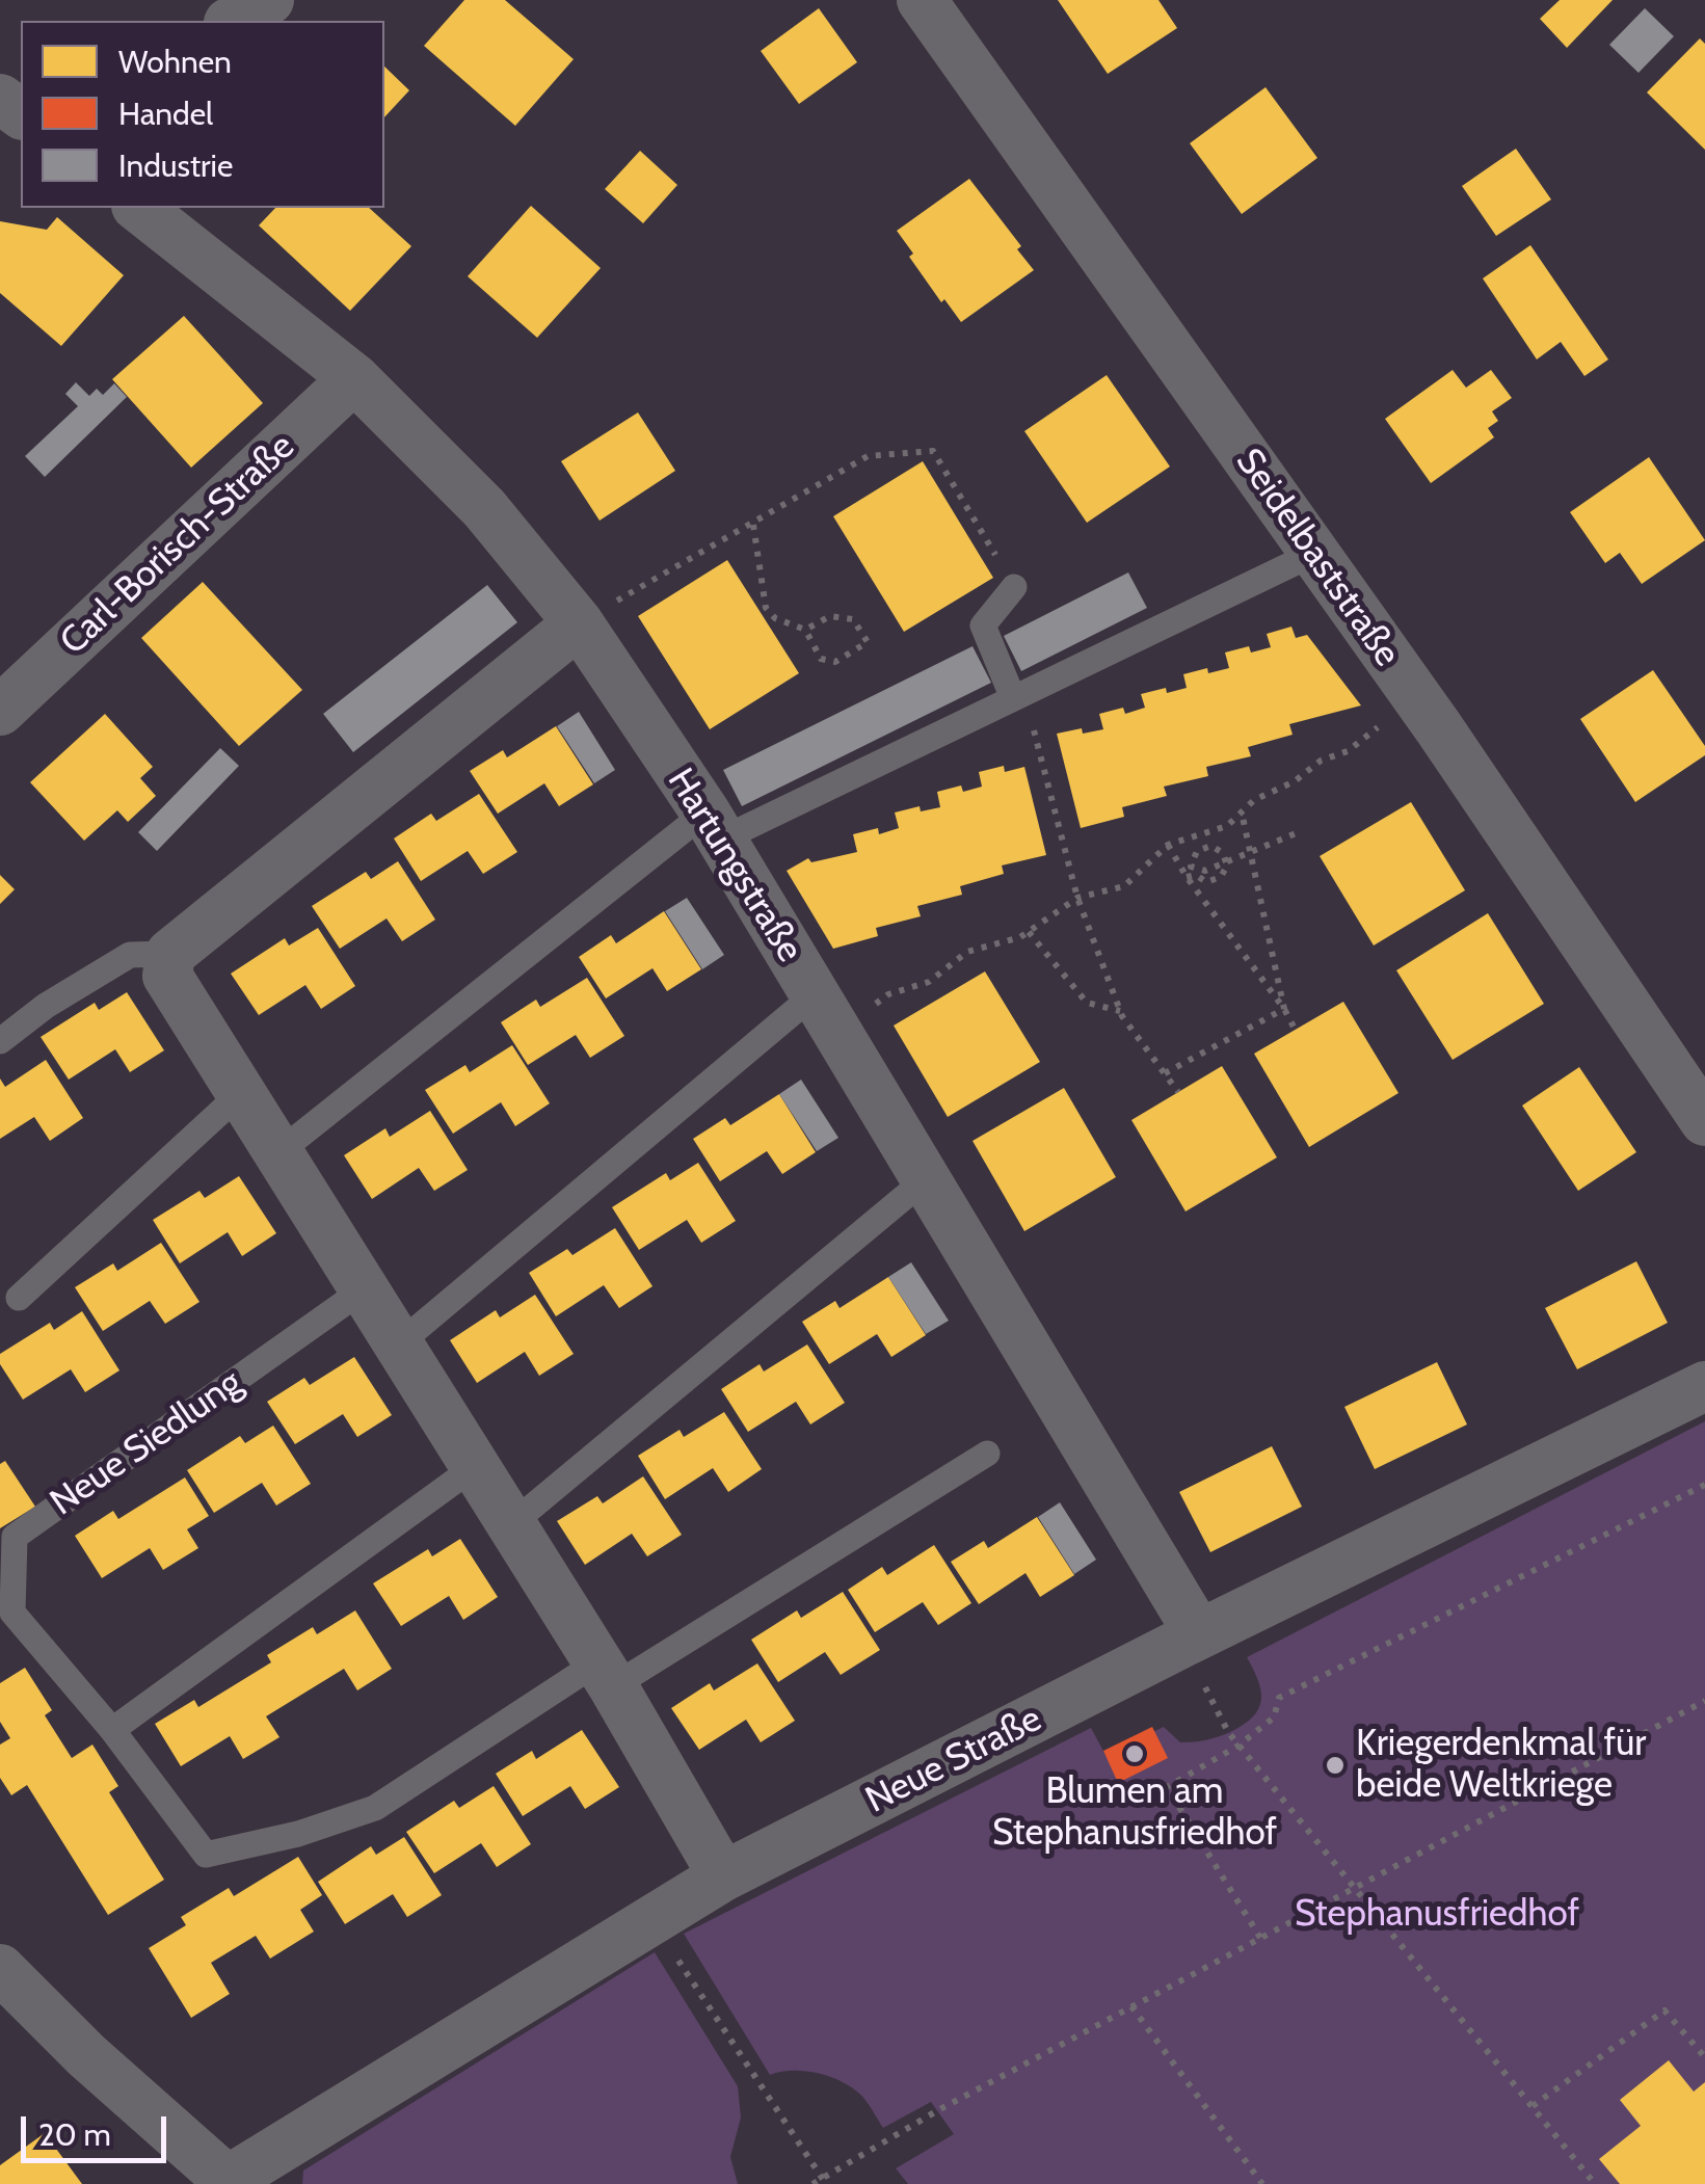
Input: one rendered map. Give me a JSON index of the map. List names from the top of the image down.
{
  "streets": {
    "street": [
      "Carl-Borisch-Straße",
      "Seidelbaststraße",
      "Hartungstraße",
      "Neue Straße"
    ],
    "lane": ["Neue Siedlung"]
  },
  "crossings": [
    ["Carl-Borisch-Straße", "Hartungstraße"],
    ["Hartungstraße", "Neue Straße"]
  ],
  "parks": ["Stephanusfriedhof"],
  "places": ["Blumen am Stephanusfriedhof", "Kriegerdenkmal für beide Weltkriege"],
  "legend": ["Wohnen", "Handel", "Industrie"],
  "scale_bar": "20 m"
}
